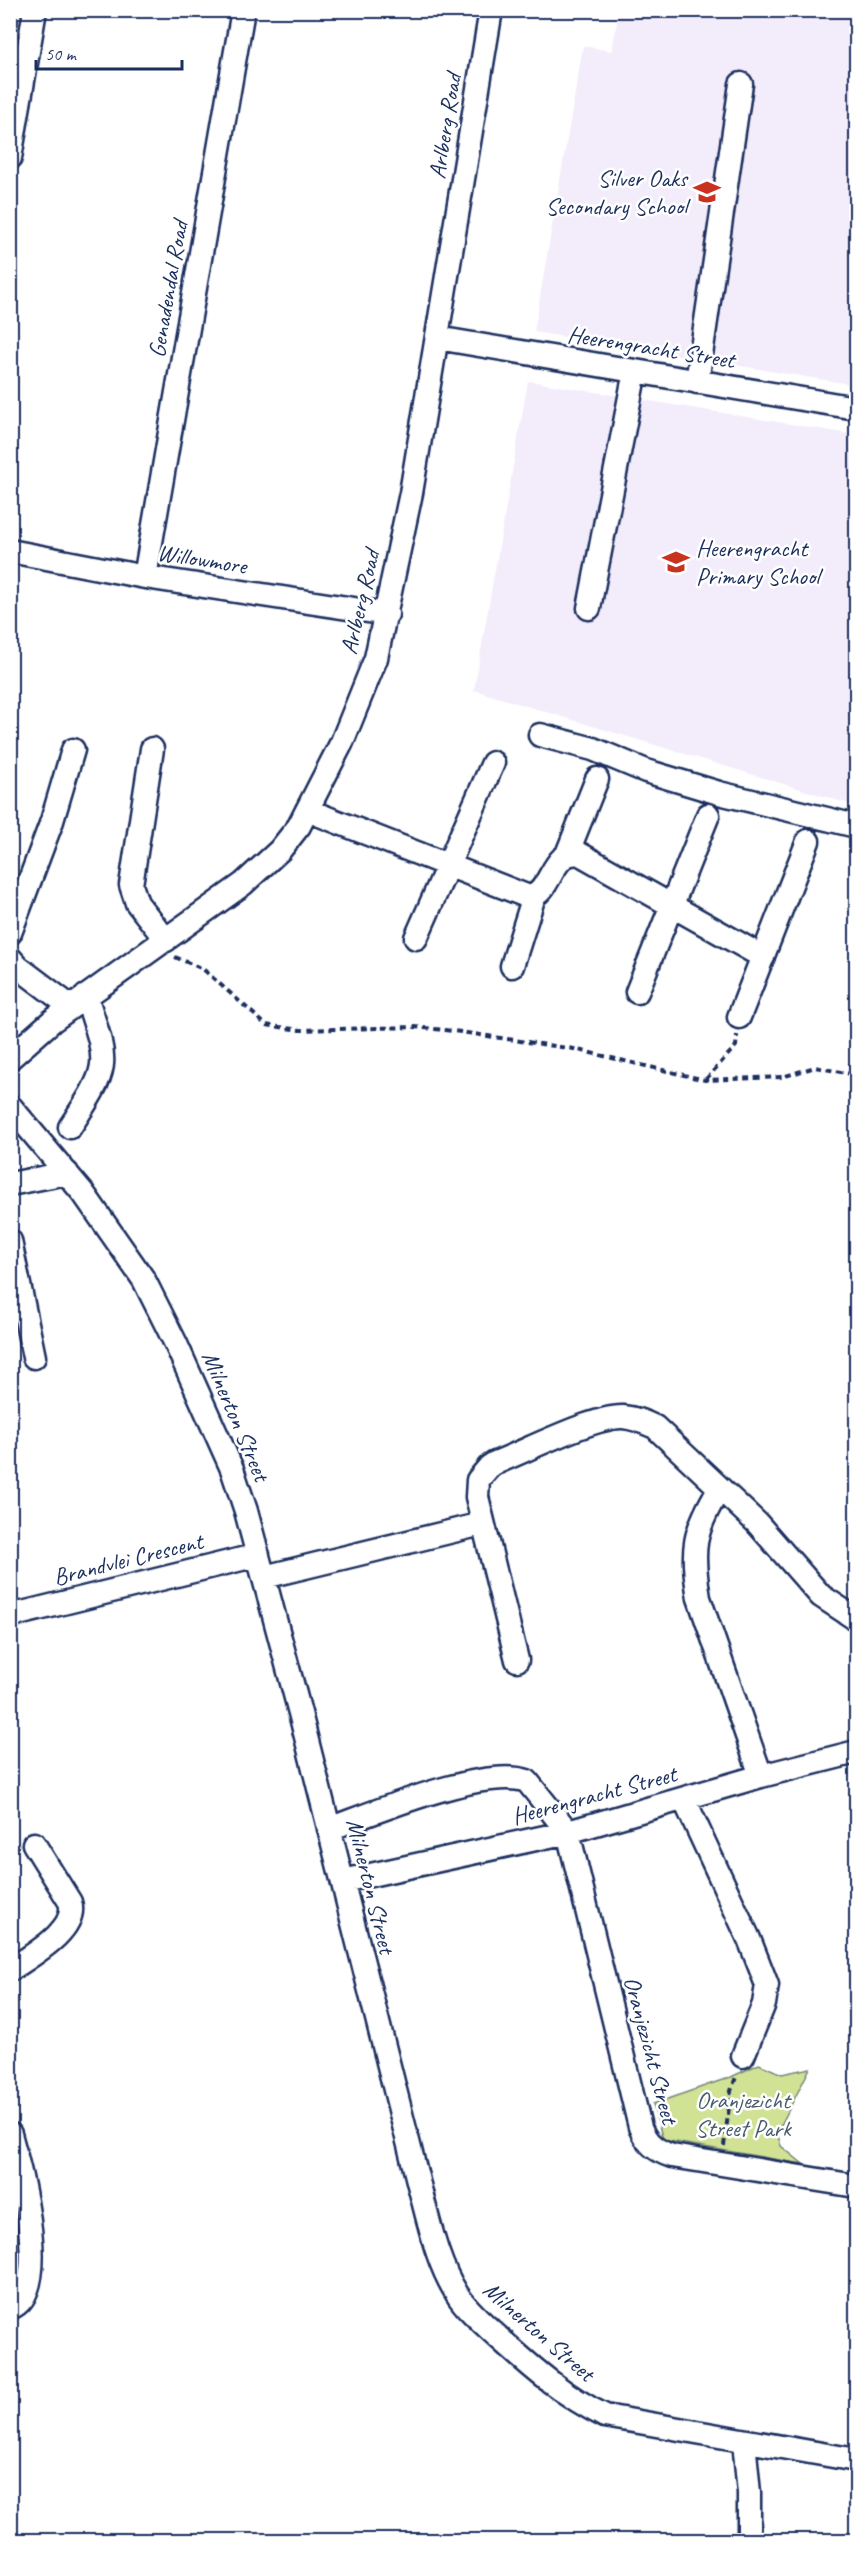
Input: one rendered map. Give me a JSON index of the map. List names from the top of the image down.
{
  "streets": {
    "street": [
      "Arlberg Road",
      "Genadendal Road",
      "Heerengracht Street",
      "Willowmore",
      "Milnerton Street",
      "Brandvlei Crescent",
      "Oranjezicht Street"
    ]
  },
  "crossings": [
    ["Arlberg Road", "Heerengracht Street"],
    ["Arlberg Road", "Willowmore"],
    ["Genadendal Road", "Willowmore"],
    ["Heerengracht Street", "Milnerton Street"],
    ["Heerengracht Street", "Oranjezicht Street"],
    ["Milnerton Street", "Brandvlei Crescent"]
  ],
  "parks": ["Oranjezicht Street Park"],
  "places": {
    "school or university": ["Silver Oaks Secondary School", "Heerengracht Primary School"]
  },
  "scale_bar": "50 m"
}
